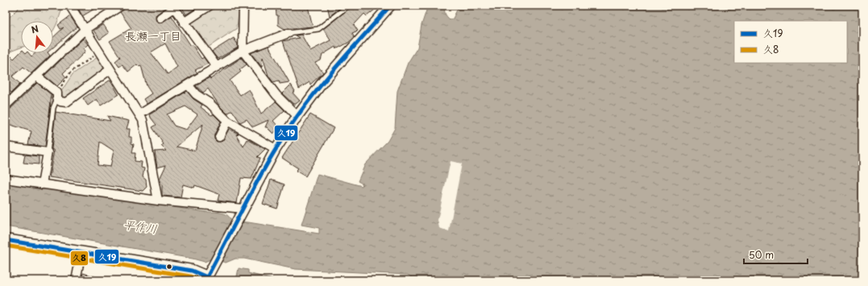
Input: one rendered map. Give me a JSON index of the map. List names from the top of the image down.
{
  "districts": ["長瀬一丁目"],
  "water": ["平作川"],
  "lines": ["transit line 久19", "transit line 久8"],
  "legend": ["久19", "久8"],
  "scale_bar": "50 m",
  "north": "top"
}
